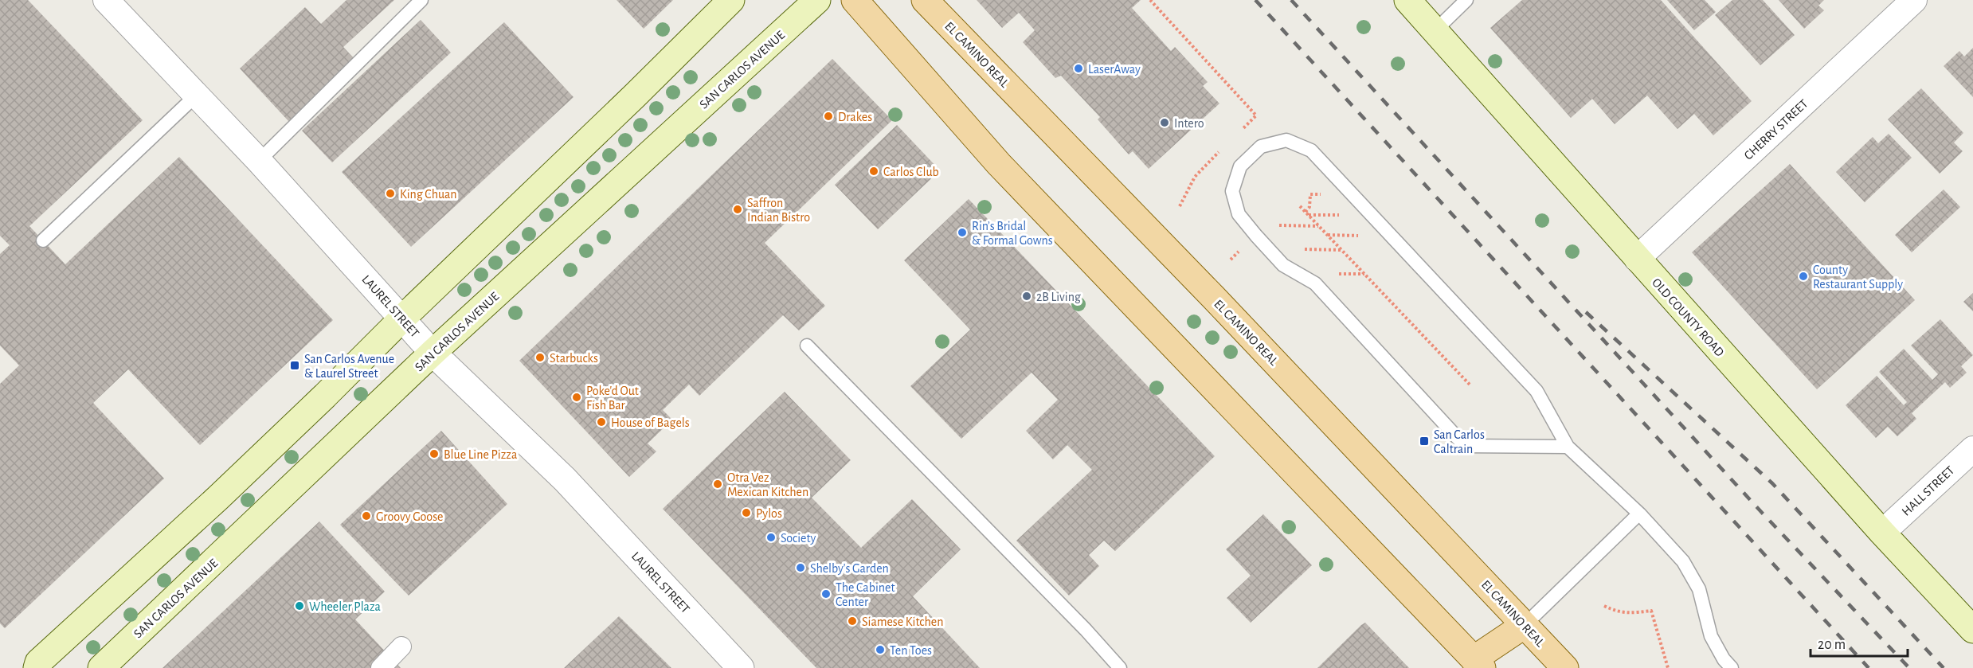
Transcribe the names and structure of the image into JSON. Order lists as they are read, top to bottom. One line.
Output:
{"streets":{"main road":["EL CAMINO REAL","SAN CARLOS AVENUE","OLD COUNTY ROAD"],"street":["CHERRY STREET","LAUREL STREET","HALL STREET"]},"crossings":[["SAN CARLOS AVENUE","LAUREL STREET"],["CHERRY STREET","OLD COUNTY ROAD"],["OLD COUNTY ROAD","HALL STREET"]],"places":{"other":["LaserAway","Drakes","Intero","Carlos Club","King Chuan","Saffron Indian Bistro","Rin’s Bridal & Formal Gowns","County Restaurant Supply","2B Living","Starbucks","Poke'd Out Fish Bar","House of Bagels","Blue Line Pizza","Otra Vez Mexican Kitchen","Pylos","Groovy Goose","Society","Shelby's Garden","The Cabinet Center","Wheeler Plaza","Siamese Kitchen","Ten Toes"],"transit":["San Carlos Avenue & Laurel Street","San Carlos Caltrain"]},"scale_bar":"20 m"}
